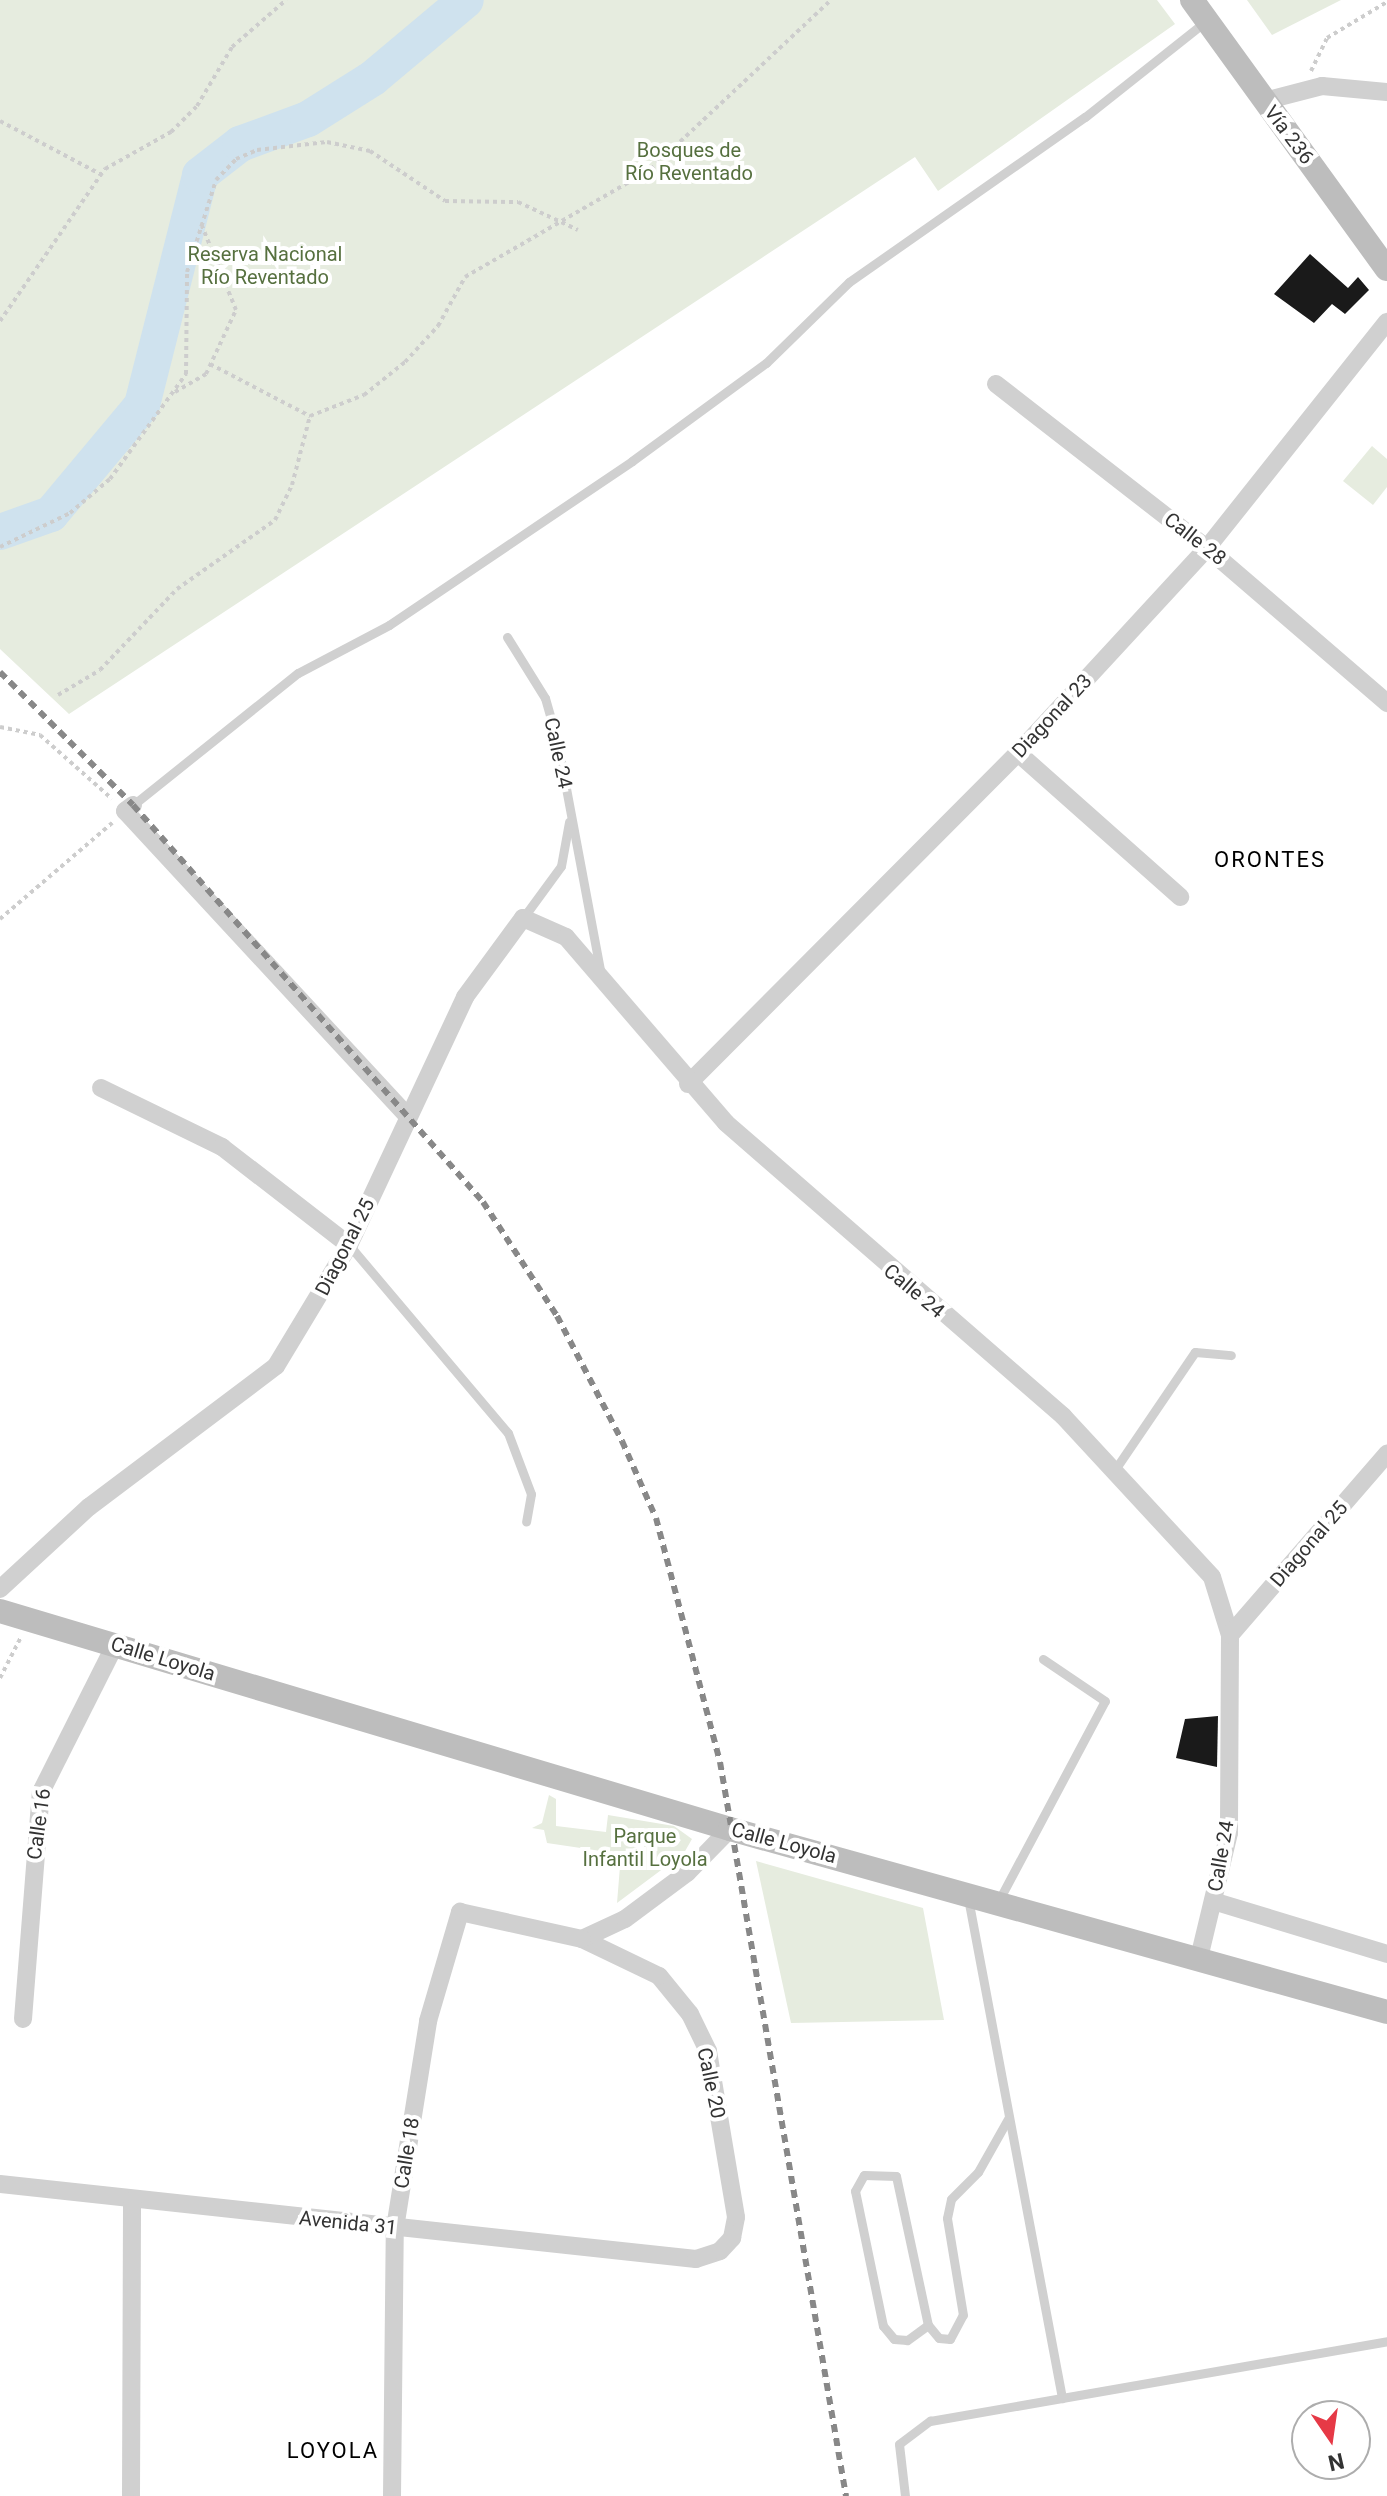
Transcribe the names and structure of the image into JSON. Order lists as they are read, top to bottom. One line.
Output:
{"streets":{"main road":["Vía 236","Calle Loyola"],"street":["Calle 28","Diagonal 23","Calle 24","Diagonal 25","Calle 16","Calle 20","Calle 18","Avenida 31"]},"crossings":[["Calle 28","Diagonal 23"],["Diagonal 23","Calle 24"],["Calle 24","Diagonal 25"],["Calle 24","Calle Loyola"],["Calle Loyola","Calle 16"],["Calle 20","Calle 18"],["Calle 20","Avenida 31"],["Calle 18","Avenida 31"]],"districts":["ORONTES","LOYOLA"],"parks":["Bosques de Río Reventado","Reserva Nacional Río Reventado","Parque Infantil Loyola"],"north":"bottom"}
